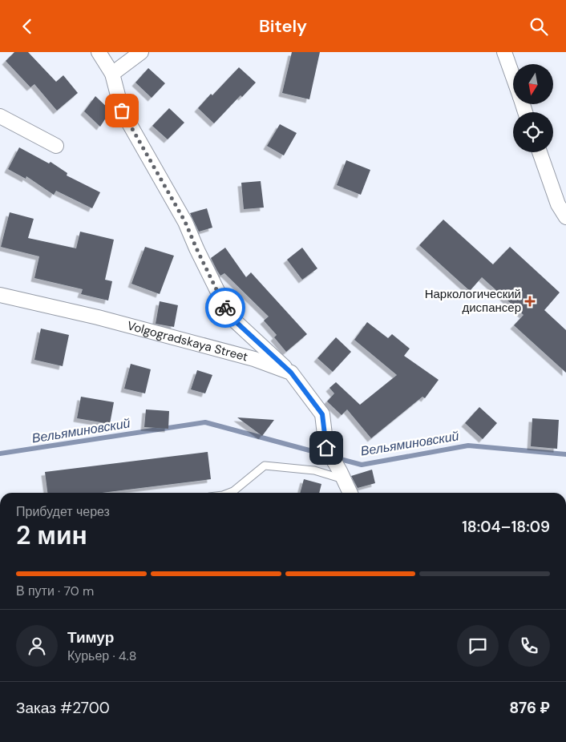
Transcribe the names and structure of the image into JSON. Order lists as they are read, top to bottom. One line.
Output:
{"streets":{"street":["Volgogradskaya Street"]},"water":["Вельяминовский"],"places":{"health":["Наркологический диспансер"]},"north":"bottom","page":{"header":"Bitely","heading":["2 мин","Прибудет через","18:04–18:09"],"panel":["Тимур","Курьер · 4.8","Заказ #2700","876 ₽"],"bar":"В пути · 70 m"}}
